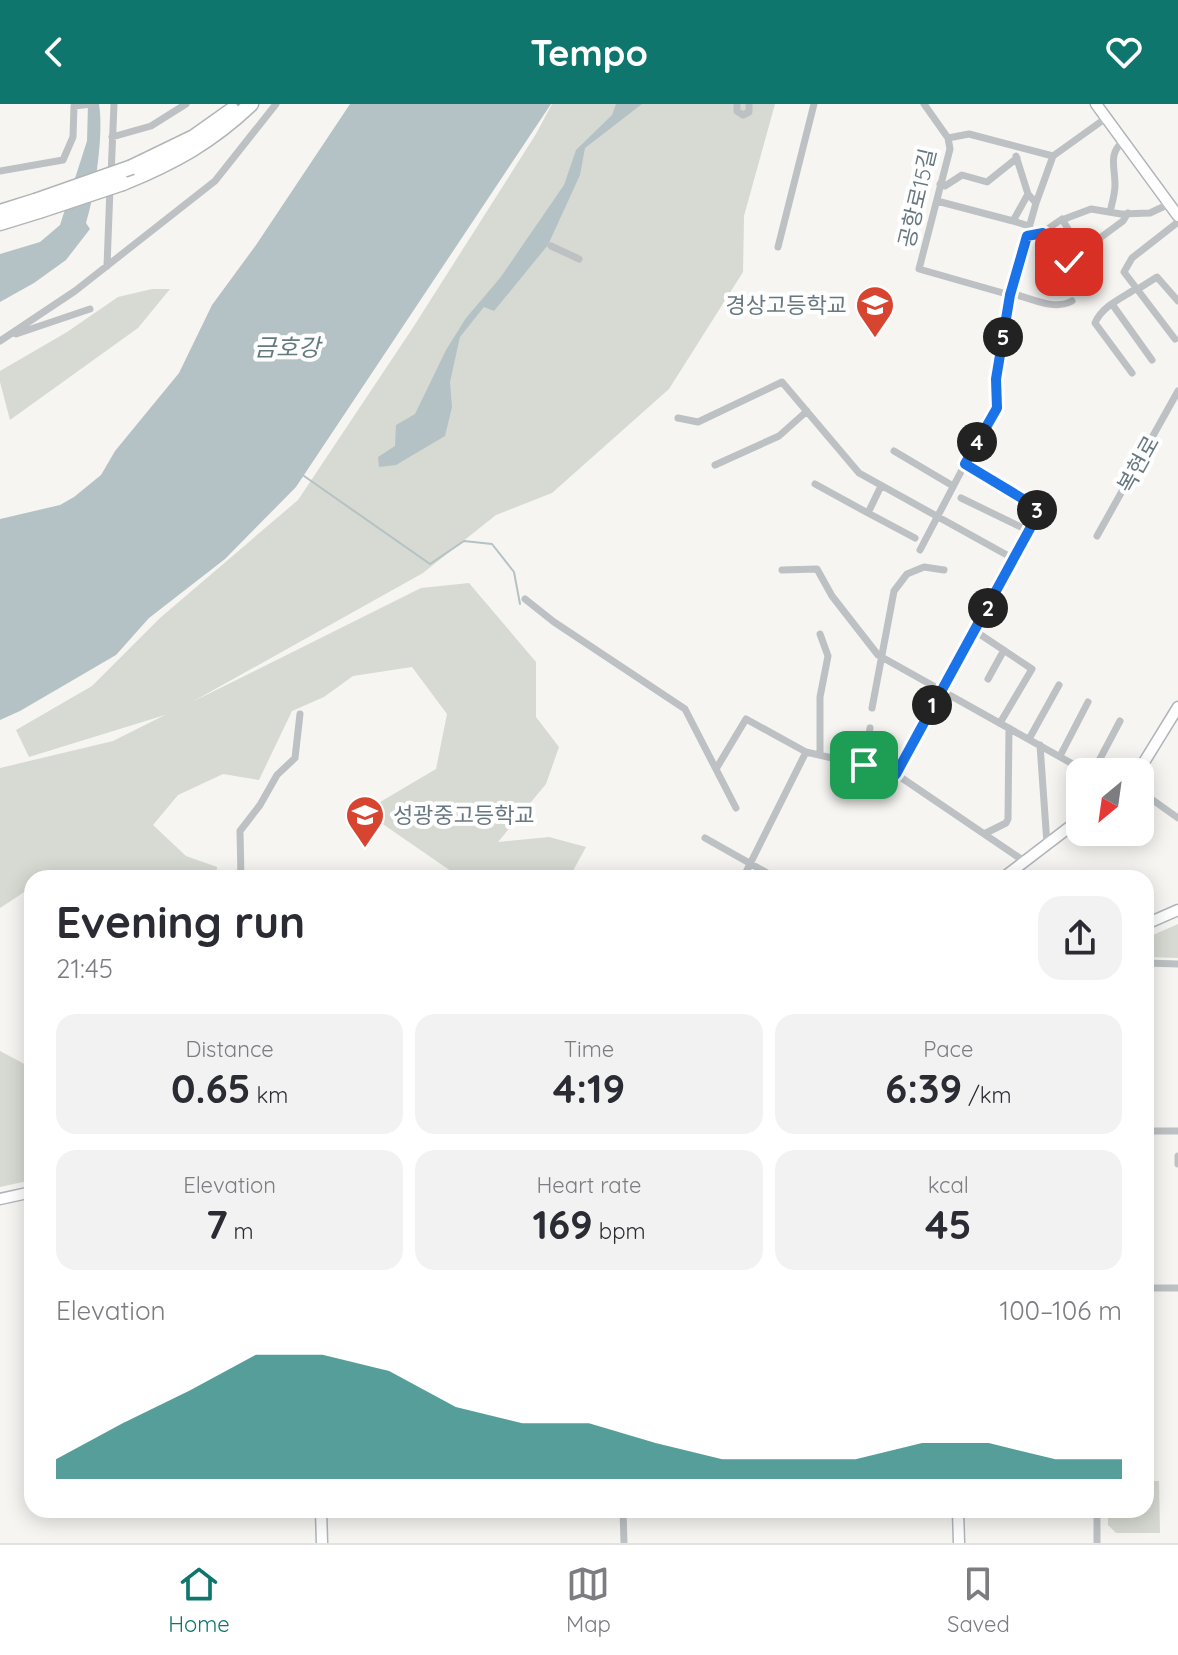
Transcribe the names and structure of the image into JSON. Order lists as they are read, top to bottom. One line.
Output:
{"streets":{"street":["공항로15길","복현로"]},"water":["금호강"],"places":{"school or university":["경상고등학교","성광중고등학교"]},"north":"bottom left","page":{"header":"Tempo","pins":["5","4","3","2","1"],"heading":["Evening run","21:45"],"stats":[["Distance","0.65 km"],["Time","4:19"],["Pace","6:39 /km"],["Elevation","7 m"],["Heart rate","169 bpm"],["kcal","45"]],"chart":["Elevation","100–106 m"],"tabs":["Home","Map","Saved"]}}
